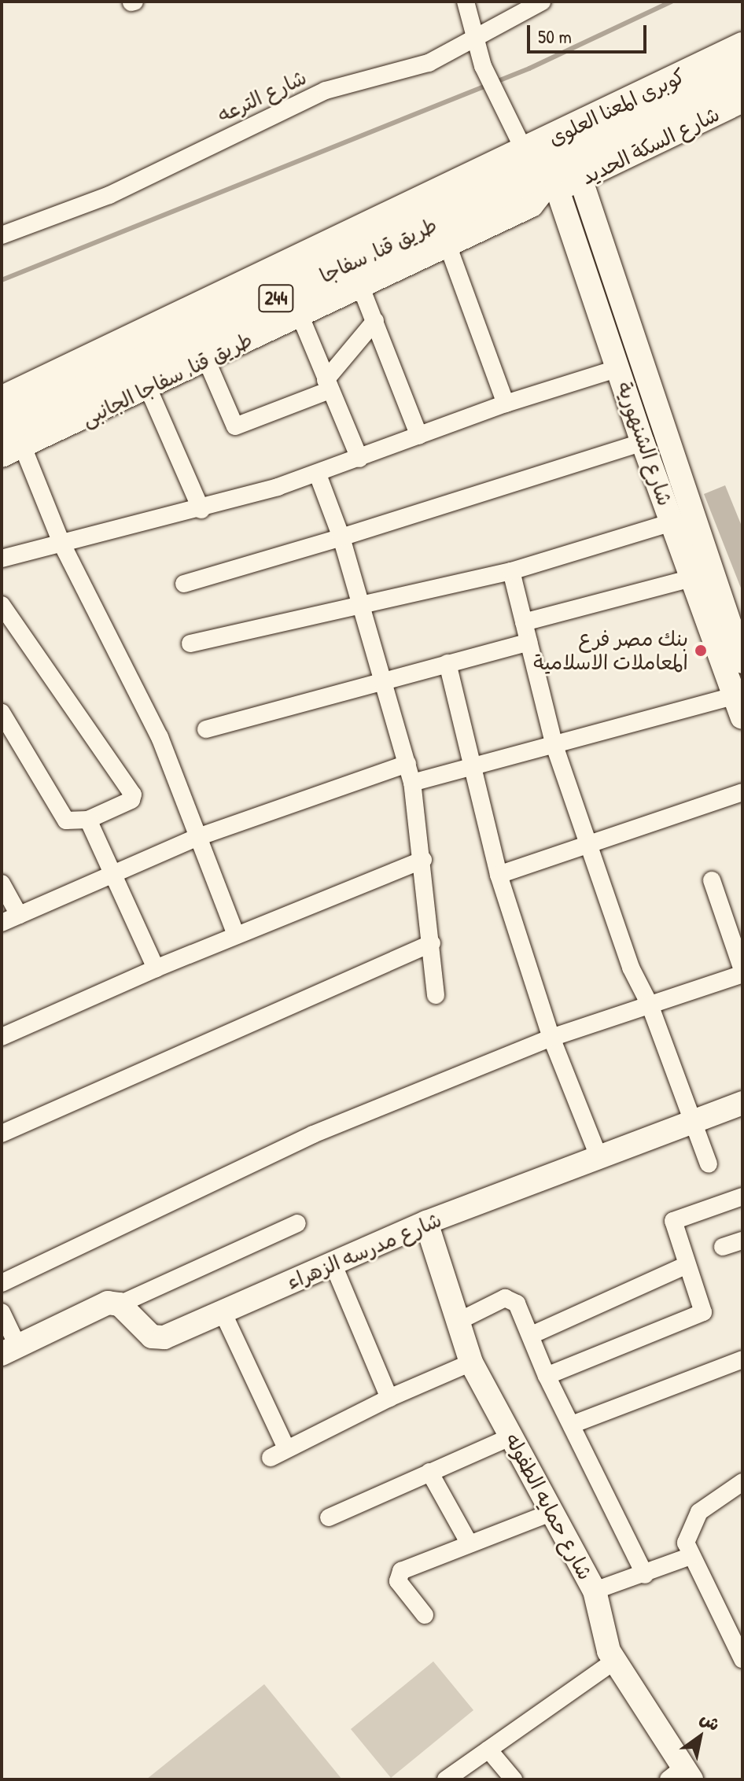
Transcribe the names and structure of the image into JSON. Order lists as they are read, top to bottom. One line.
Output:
{"streets":{"highway":["كوبرى المعنا العلوى","طريق قنا, سفاجا","244"],"street":["شارع الترعه","شارع السكة الحديد","طريق قنا, سفاجا الجانبى","شارع الشنهورية","شارع مدرسه الزهراء","شارع حمايه الطفوله"]},"crossings":[["كوبرى المعنا العلوى","شارع السكة الحديد"],["كوبرى المعنا العلوى","طريق قنا, سفاجا"],["كوبرى المعنا العلوى","طريق قنا, سفاجا الجانبى"],["كوبرى المعنا العلوى","شارع الشنهورية"],["شارع السكة الحديد","طريق قنا, سفاجا"],["شارع السكة الحديد","طريق قنا, سفاجا الجانبى"],["شارع السكة الحديد","شارع الشنهورية"],["طريق قنا, سفاجا","طريق قنا, سفاجا الجانبى"],["طريق قنا, سفاجا","شارع الشنهورية"],["طريق قنا, سفاجا الجانبى","شارع الشنهورية"],["شارع مدرسه الزهراء","شارع حمايه الطفوله"]],"places":["بنك مصر فرع المعاملات الاسلامية"],"scale_bar":"50 m","north":"top right"}
